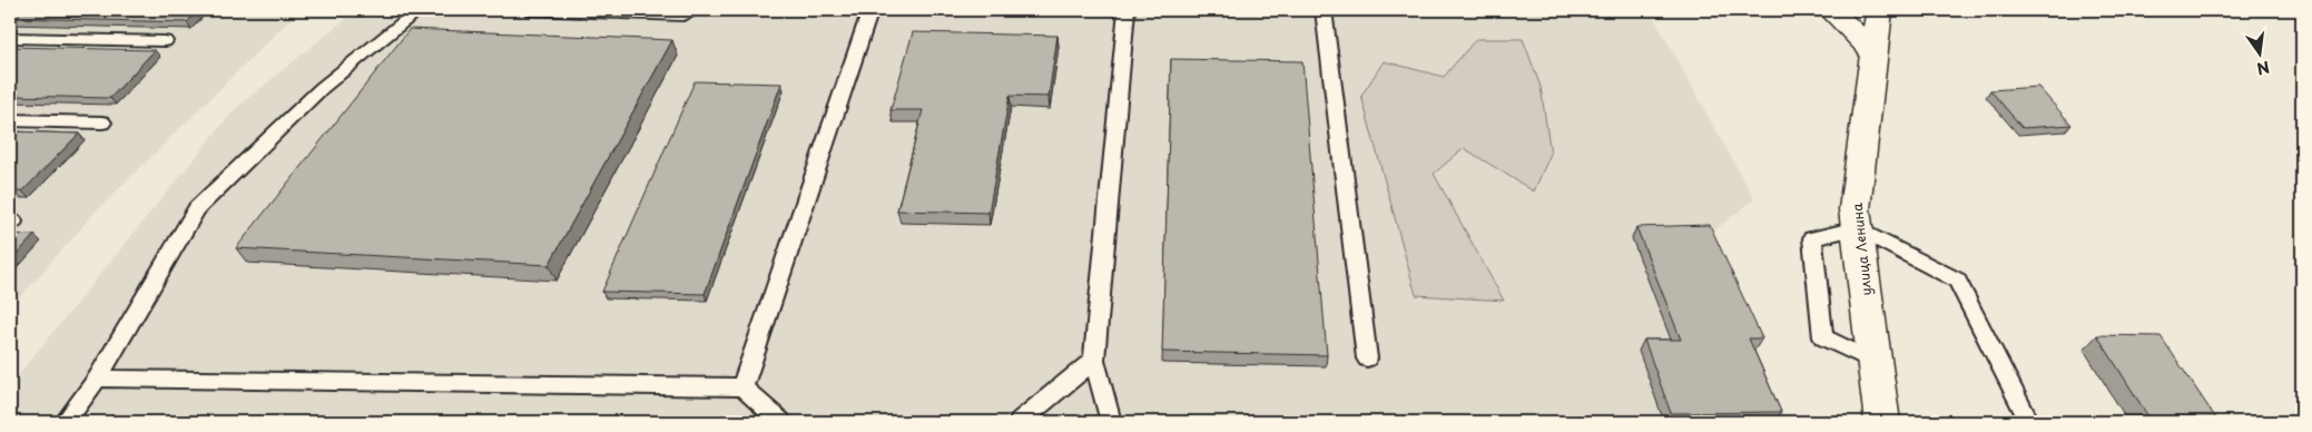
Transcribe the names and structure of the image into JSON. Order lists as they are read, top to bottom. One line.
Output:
{"streets":{"street":["улица Ленина"]},"north":"bottom"}
